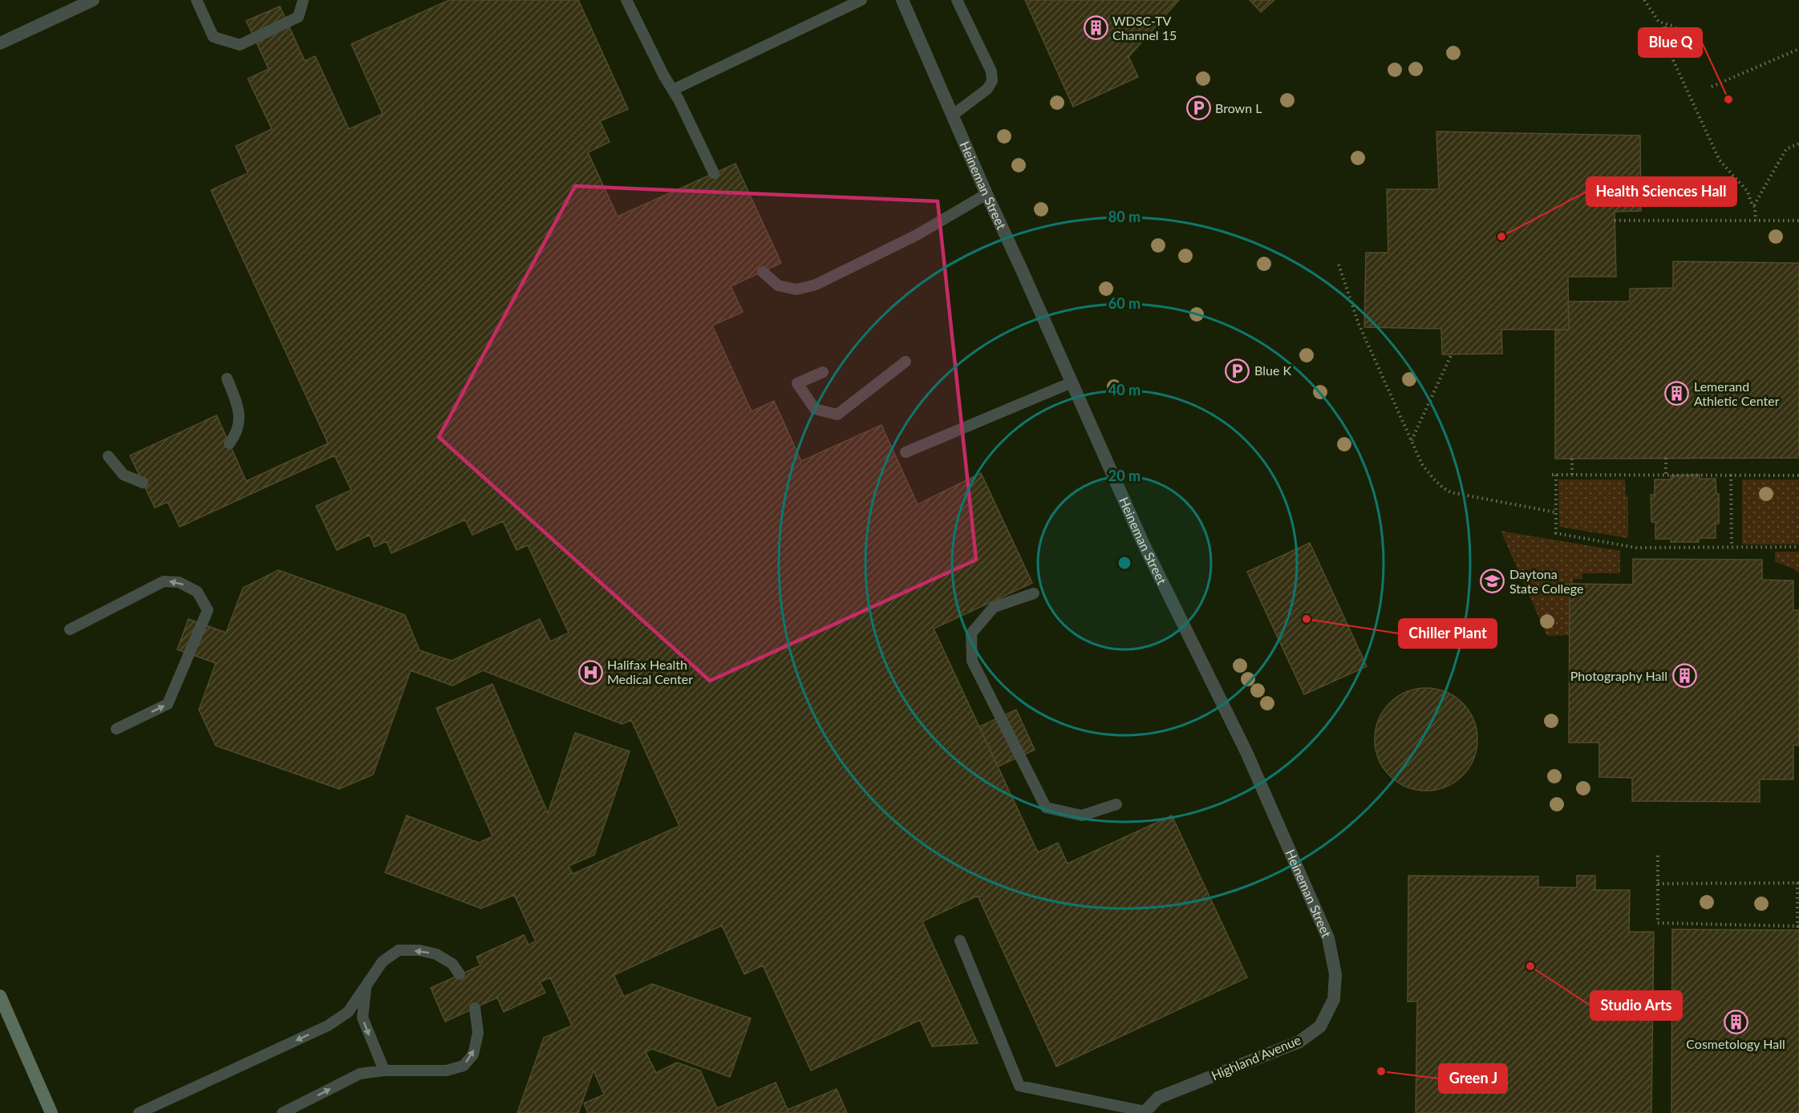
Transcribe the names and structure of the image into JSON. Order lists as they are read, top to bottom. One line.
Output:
{"streets":{"street":["Heineman Street","Highland Avenue"]},"crossings":[["Heineman Street","Highland Avenue"]],"places":{"building":["WDSC-TV Channel 15","Lemerand Athletic Center","Photography Hall","Cosmetology Hall"],"other":["Blue Q","Health Sciences Hall","Chiller Plant","Studio Arts","Green J"],"parking":["Brown L","Blue K"],"school or university":["Daytona State College"],"hospital":["Halifax Health Medical Center"]},"rings":["80 m","60 m","40 m","20 m"]}
